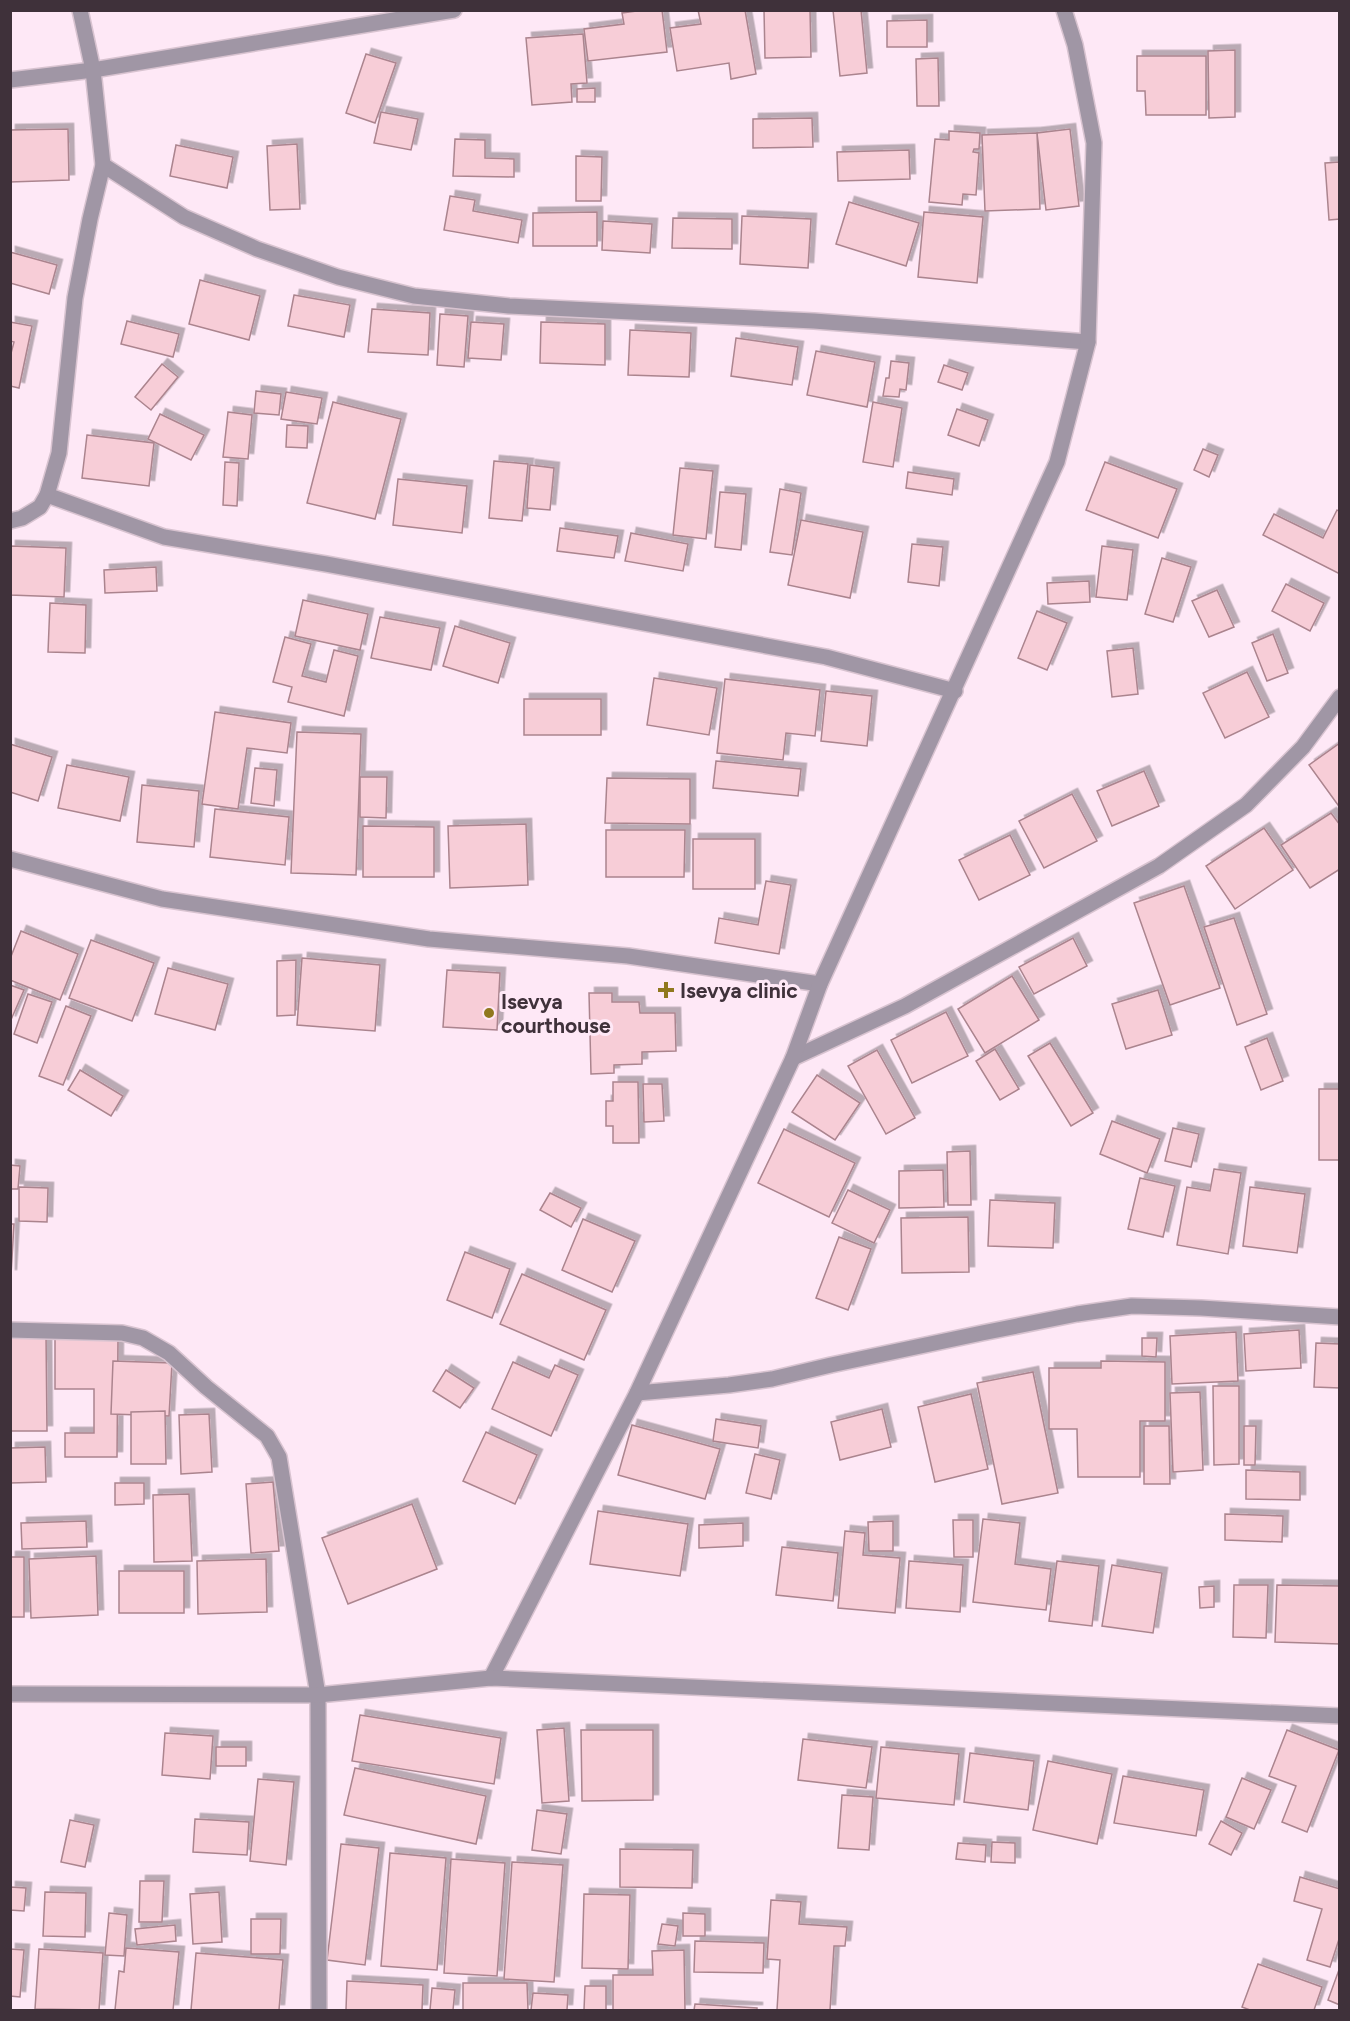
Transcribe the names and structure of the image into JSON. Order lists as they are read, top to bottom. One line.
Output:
{"places":{"health":["Isevya clinic"],"other":["Isevya courthouse"]}}
